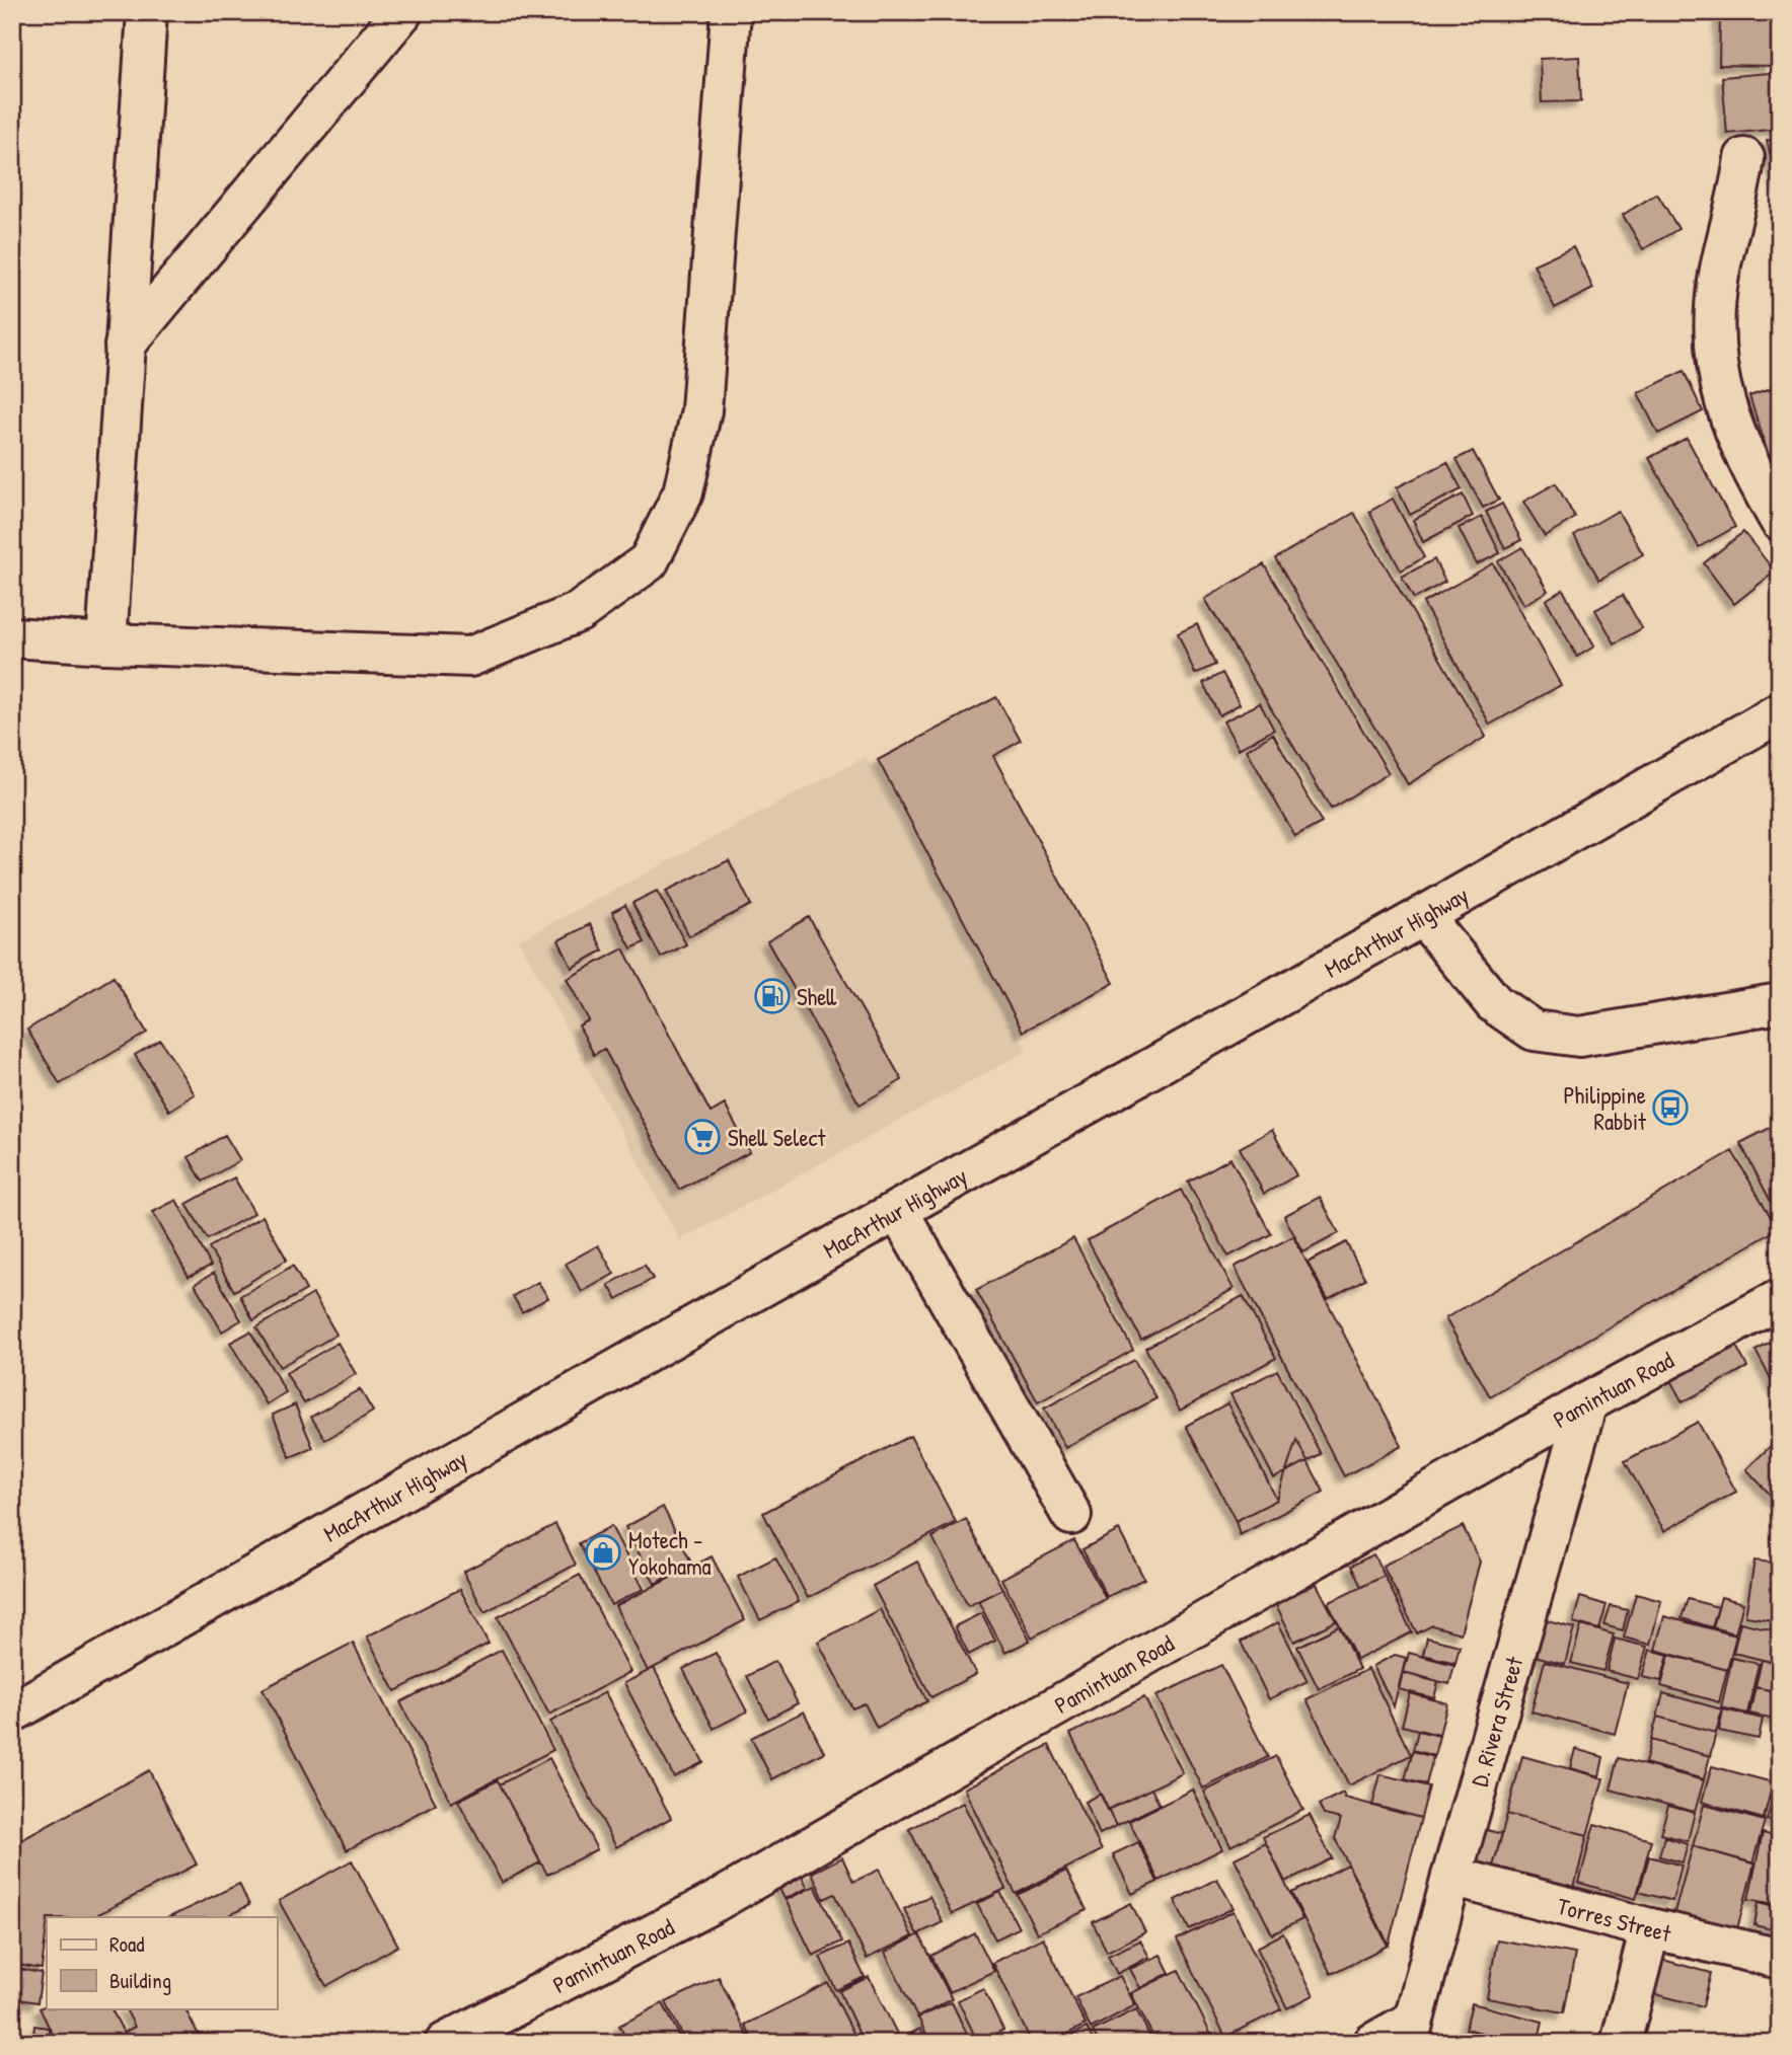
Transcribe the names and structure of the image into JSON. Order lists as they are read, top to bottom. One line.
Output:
{"streets":{"main road":["MacArthur Highway","Pamintuan Road","D. Rivera Street","Torres Street"]},"crossings":[["Pamintuan Road","D. Rivera Street"],["D. Rivera Street","Torres Street"]],"places":{"fuel station":["Shell"],"bus stop":["Philippine Rabbit"],"supermarket":["Shell Select"],"shop":["Motech - Yokohama"]},"legend":["Road","Building"]}
